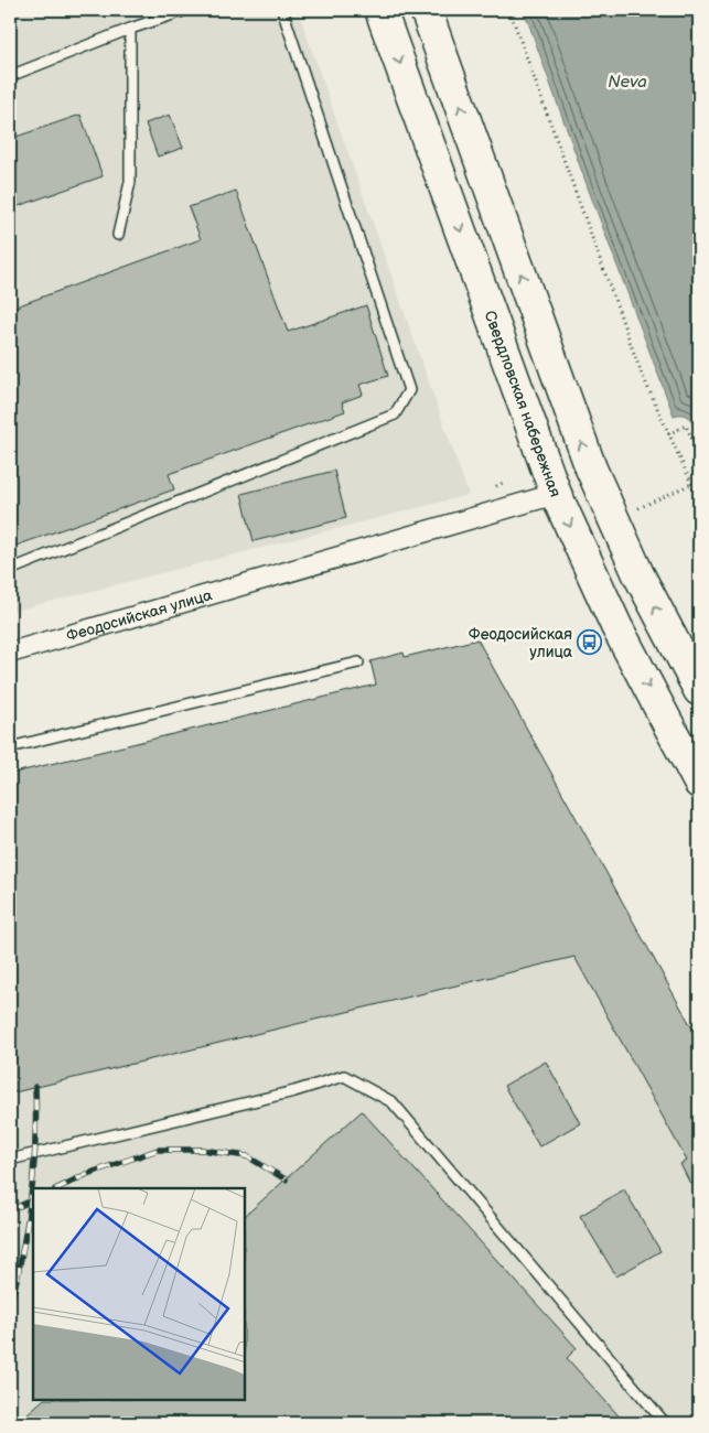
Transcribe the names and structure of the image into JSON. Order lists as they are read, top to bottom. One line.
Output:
{"streets":{"main road":["Свердловская набережная"],"street":["Феодосийская улица"]},"crossings":[["Свердловская набережная","Феодосийская улица"]],"water":["Neva"],"places":{"bus stop":["Феодосийская улица"]}}
